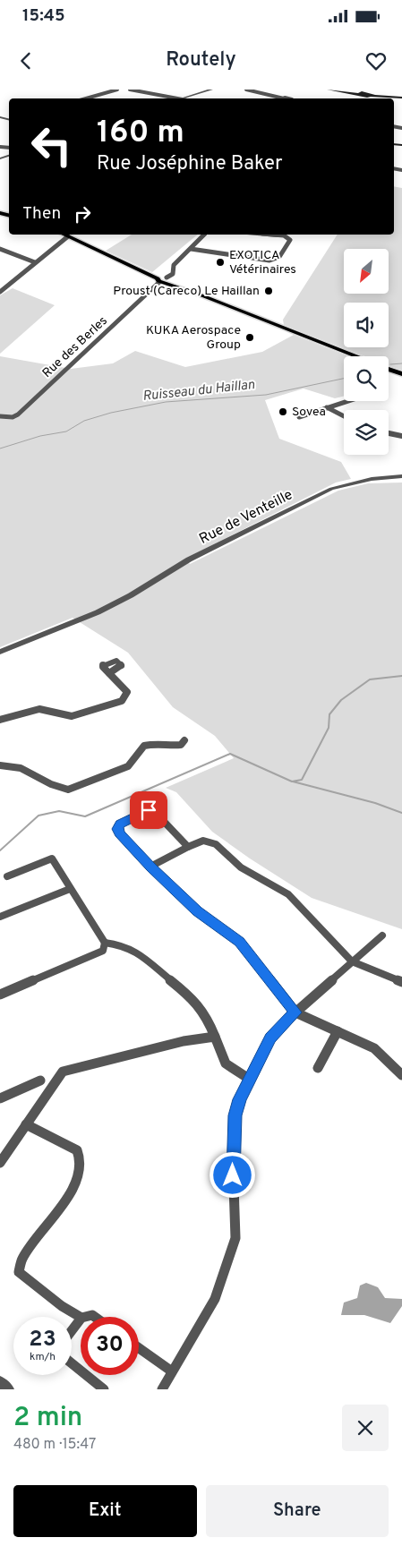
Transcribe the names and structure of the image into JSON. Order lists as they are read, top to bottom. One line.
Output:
{"streets":{"street":["Rue des Berles","Rue de Venteille"]},"water":["Ruisseau du Haillan"],"places":["EXOTICA Vétérinaires","Proust (Careco) Le Haillan","KUKA Aerospace Group","Sovea"],"north":"bottom left","page":{"status":"15:45","header":"Routely","turn":["160 m","Rue Joséphine Baker"],"then":"Then","speed":"23 km/h","limit":"30","heading":["2 min","480 m · 15:47"],"buttons":["Exit","Share"]}}
